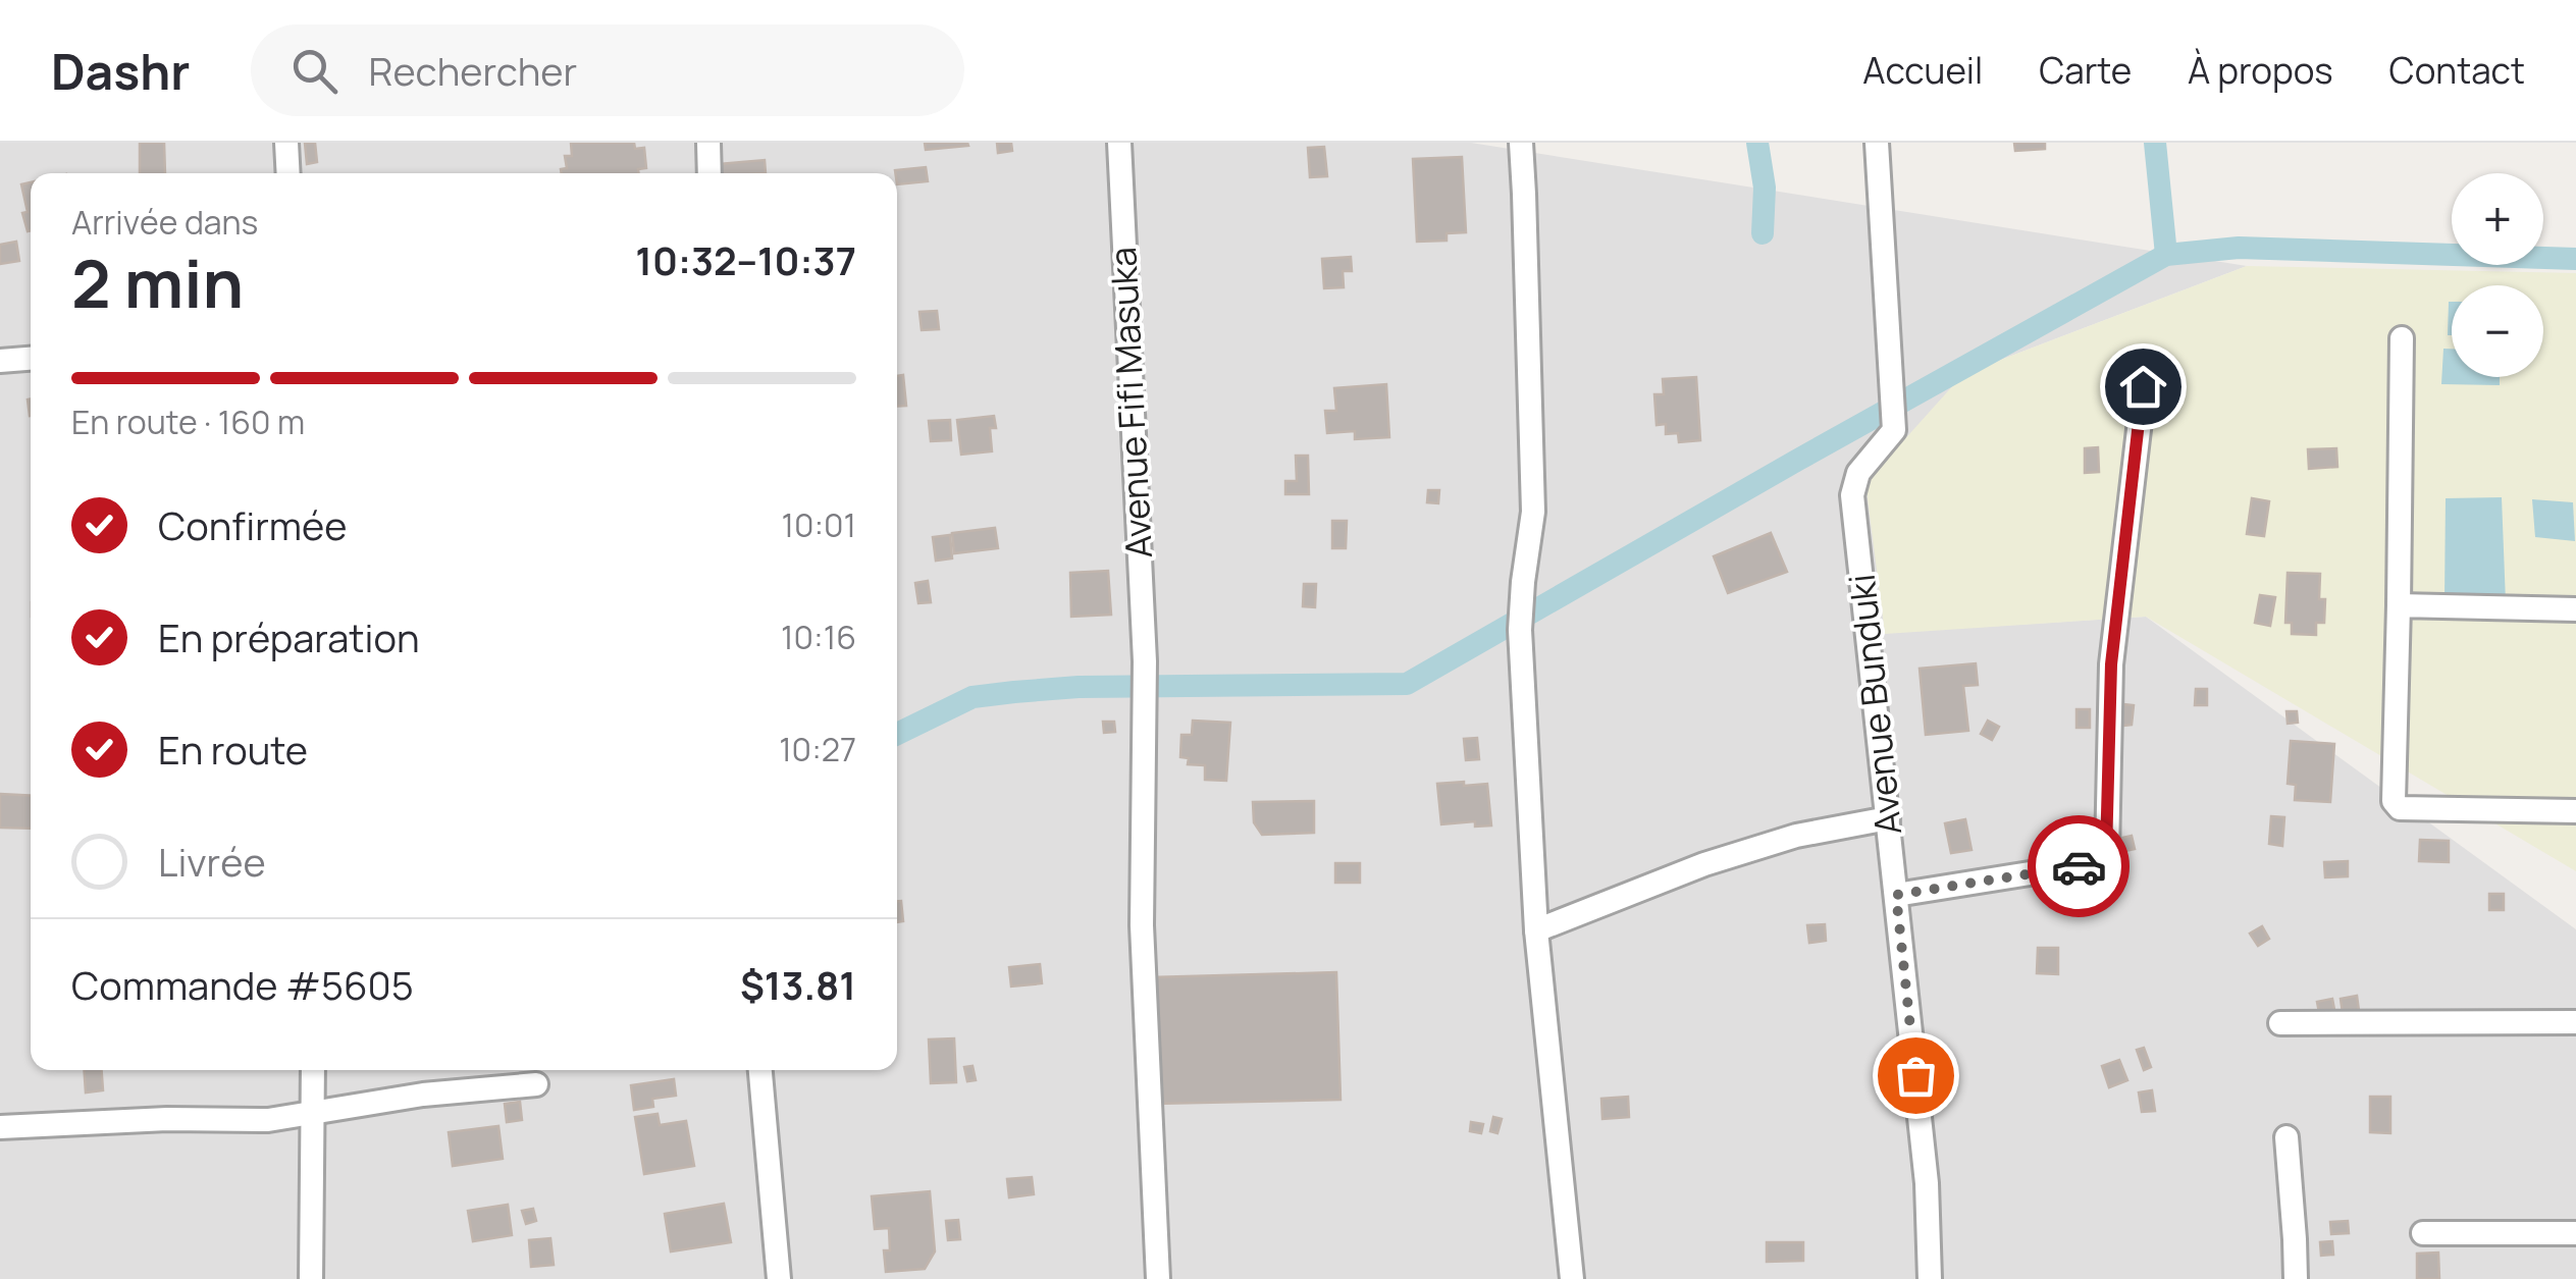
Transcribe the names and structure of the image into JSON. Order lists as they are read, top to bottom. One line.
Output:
{"streets":{"street":["Avenue Fifi Masuka","Avenue Bunduki"]},"page":{"header":"Dashr","search":"Rechercher","nav":["Accueil","Carte","À propos","Contact"],"map_buttons":["+","−"],"heading":["2 min","Arrivée dans","10:32–10:37"],"panel":["Commande #5605","$13.81"],"bar":"En route · 160 m","list":[["Confirmée","10:01"],["En préparation","10:16"],["En route","10:27"],"Livrée"]}}
